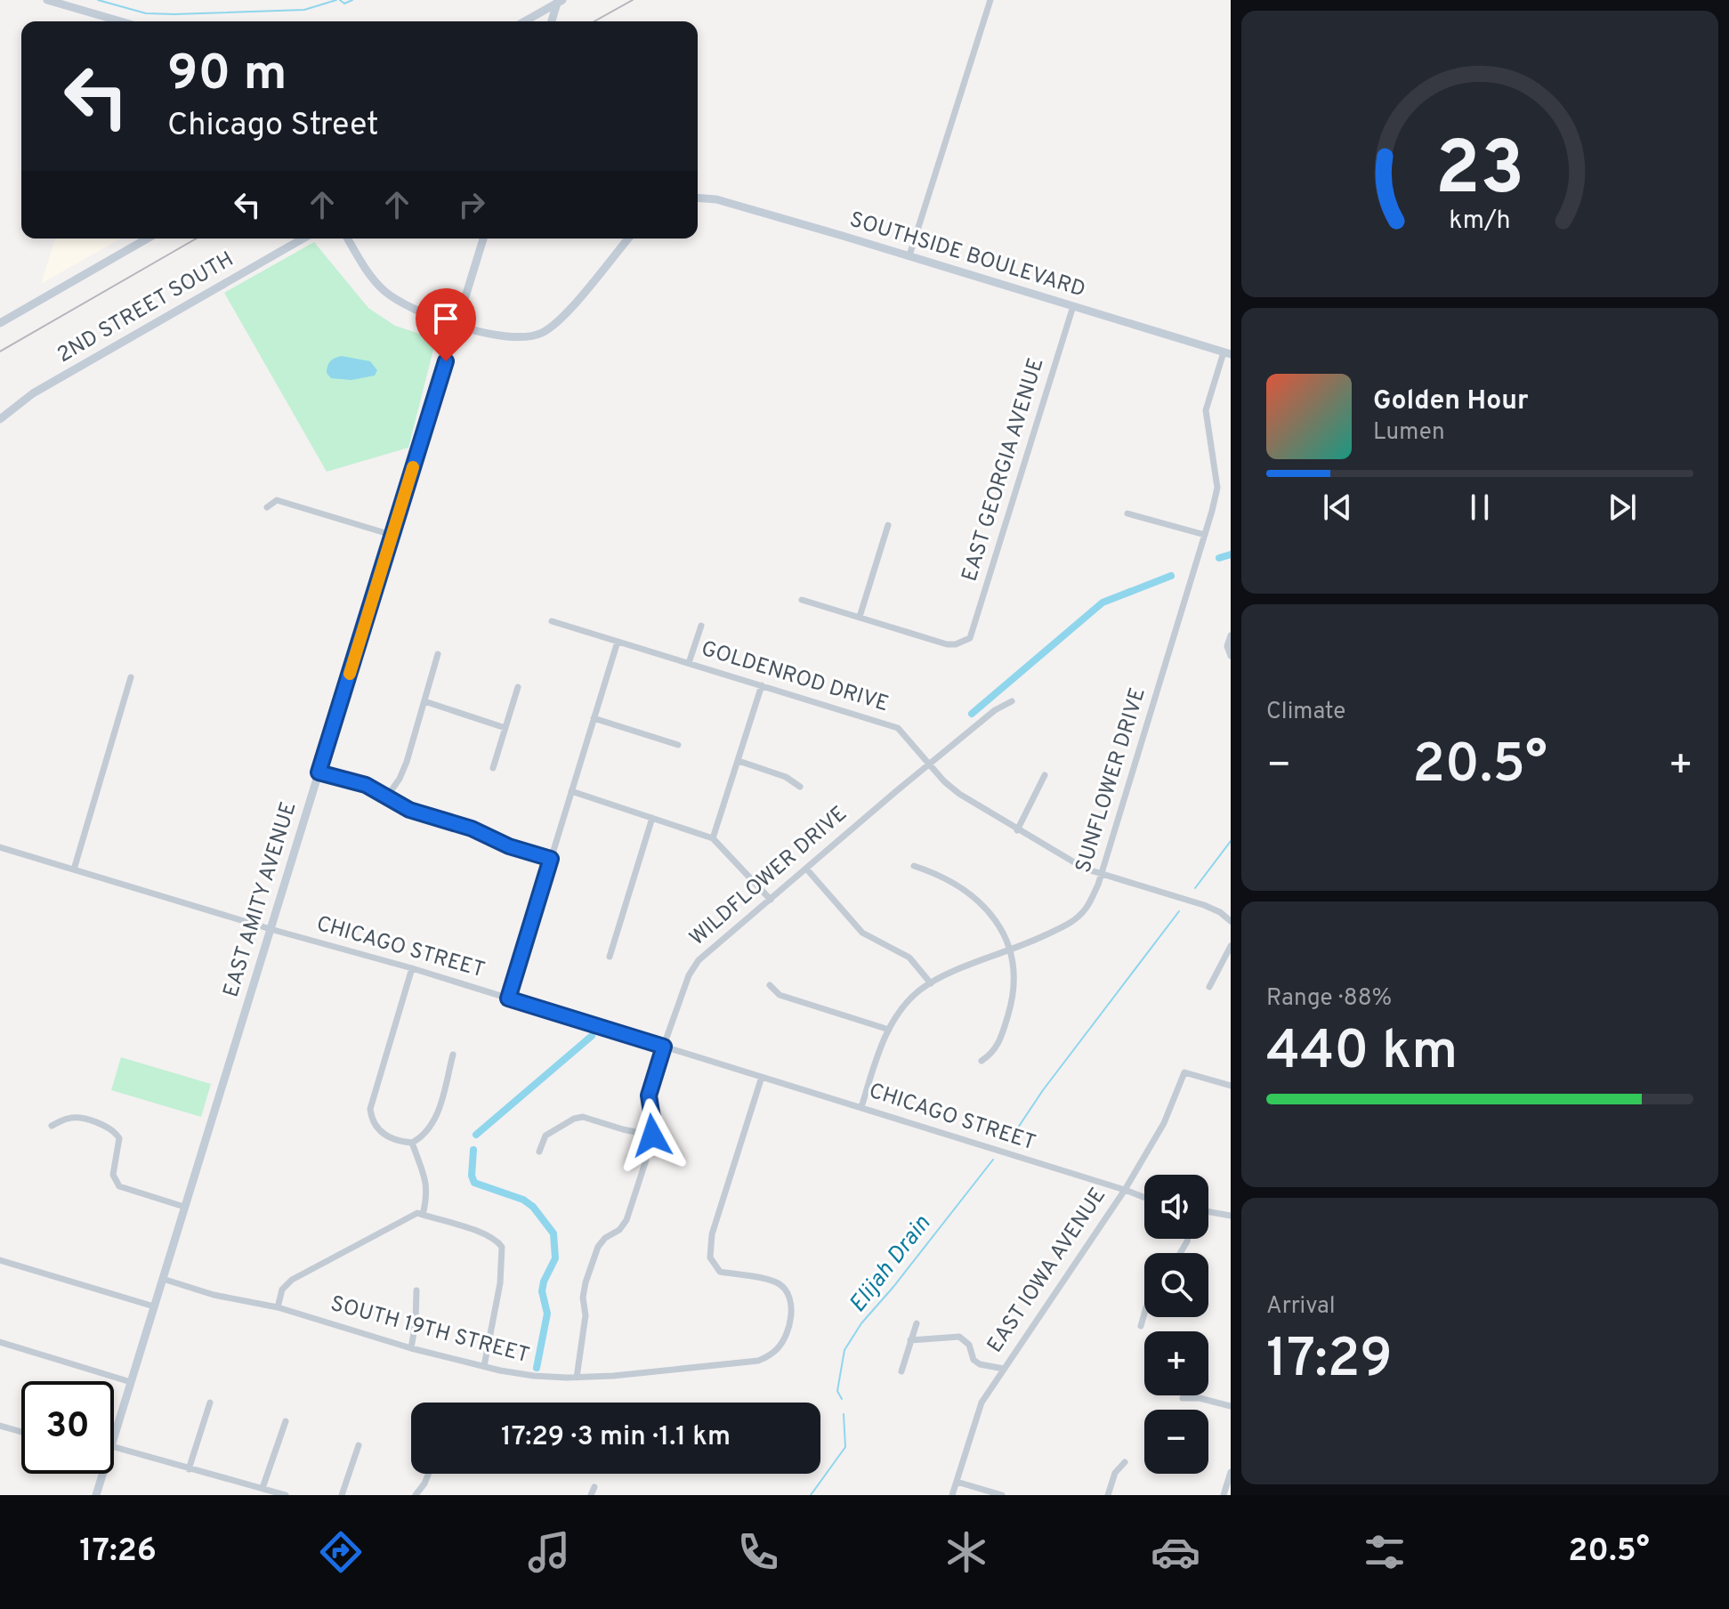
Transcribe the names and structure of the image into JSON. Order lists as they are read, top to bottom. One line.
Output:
{"streets":{"main road":["SOUTHSIDE BOULEVARD","2ND STREET SOUTH","EAST AMITY AVENUE"],"street":["EAST GEORGIA AVENUE","GOLDENROD DRIVE","SUNFLOWER DRIVE","WILDFLOWER DRIVE","CHICAGO STREET","EAST IOWA AVENUE","SOUTH 19TH STREET"]},"crossings":[["SOUTHSIDE BOULEVARD","EAST GEORGIA AVENUE"],["SOUTHSIDE BOULEVARD","SUNFLOWER DRIVE"],["GOLDENROD DRIVE","SUNFLOWER DRIVE"],["GOLDENROD DRIVE","WILDFLOWER DRIVE"],["SUNFLOWER DRIVE","CHICAGO STREET"],["WILDFLOWER DRIVE","CHICAGO STREET"],["WILDFLOWER DRIVE","SOUTH 19TH STREET"],["EAST AMITY AVENUE","CHICAGO STREET"],["EAST AMITY AVENUE","SOUTH 19TH STREET"],["CHICAGO STREET","EAST IOWA AVENUE"],["CHICAGO STREET","SOUTH 19TH STREET"]],"water":["Elijah Drain"],"page":{"turn":["90 m","Chicago Street"],"song":["Golden Hour","Lumen"],"tile":["Climate",["Range · 88%","440 km"],["Arrival","17:29"]],"heat":["−","20.5°","+"],"map_buttons":["+","−"],"limit":"30","trip":"17:29 · 3 min · 1.1 km","tabs":["17:26","20.5°"],"gauge":["23","km/h"]}}
